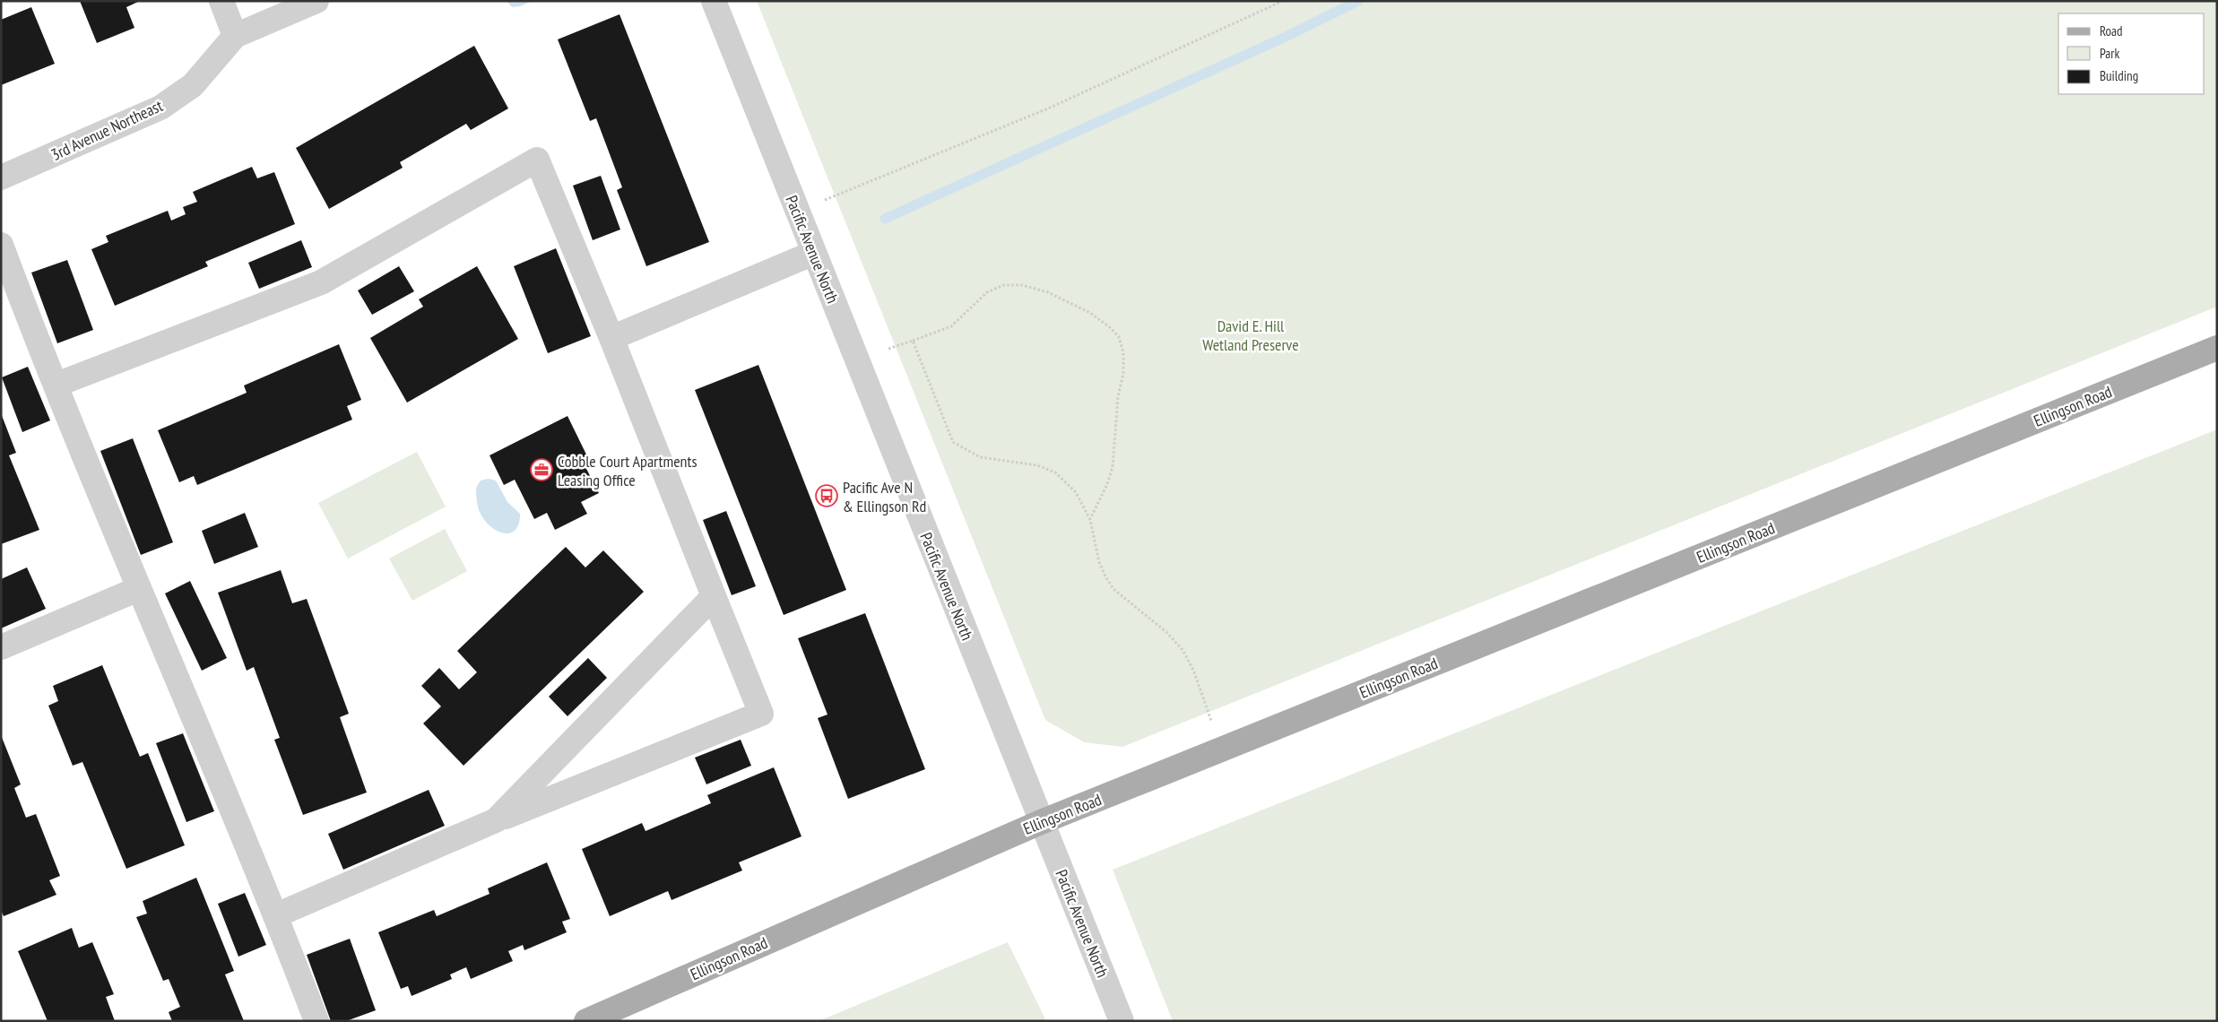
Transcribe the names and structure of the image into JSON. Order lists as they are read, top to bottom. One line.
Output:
{"streets":{"main road":["Ellingson Road"],"street":["3rd Avenue Northeast","Pacific Avenue North"]},"crossings":[["Pacific Avenue North","Ellingson Road"]],"parks":["David E. Hill Wetland Preserve"],"places":{"office":["Cobble Court Apartments Leasing Office"],"bus stop":["Pacific Ave N & Ellingson Rd"]},"legend":["Road","Park","Building"]}
